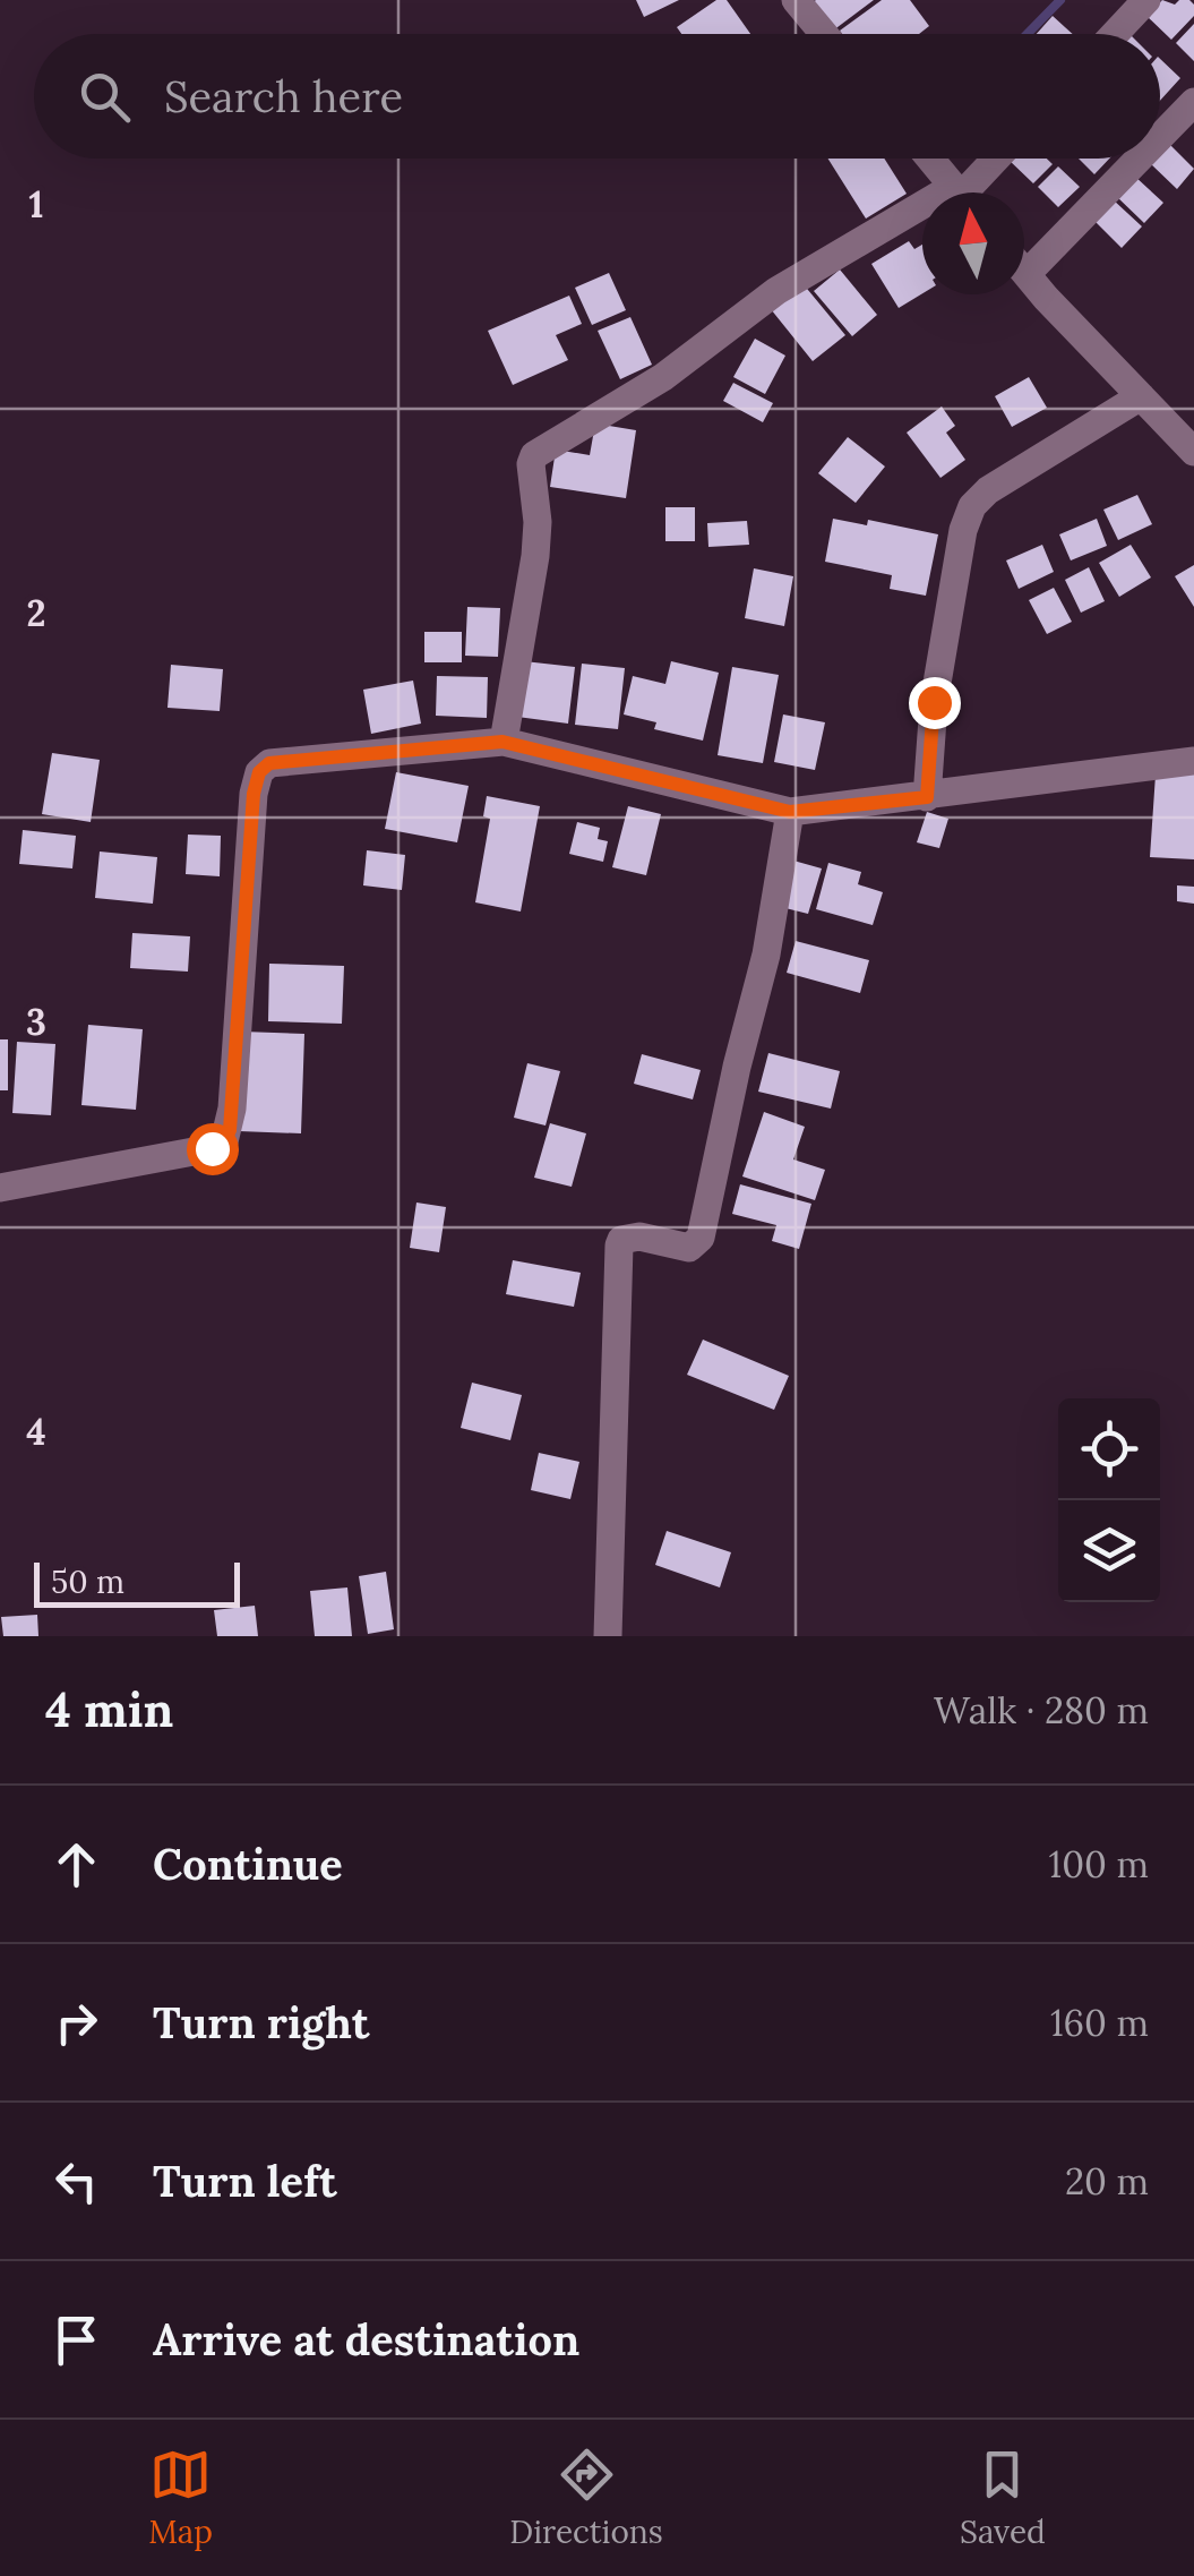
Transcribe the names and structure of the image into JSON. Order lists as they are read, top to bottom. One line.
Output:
{"scale_bar":"50 m","north":"top","page":{"search":"Search here","scale":"50 m","heading":["4 min","Walk · 280 m"],"list":[["Continue","100 m"],["Turn right","160 m"],["Turn left","20 m"],"Arrive at destination"],"nav":["Map","Directions","Saved"]},"grid":{"rows":["1","2","3","4"]}}
